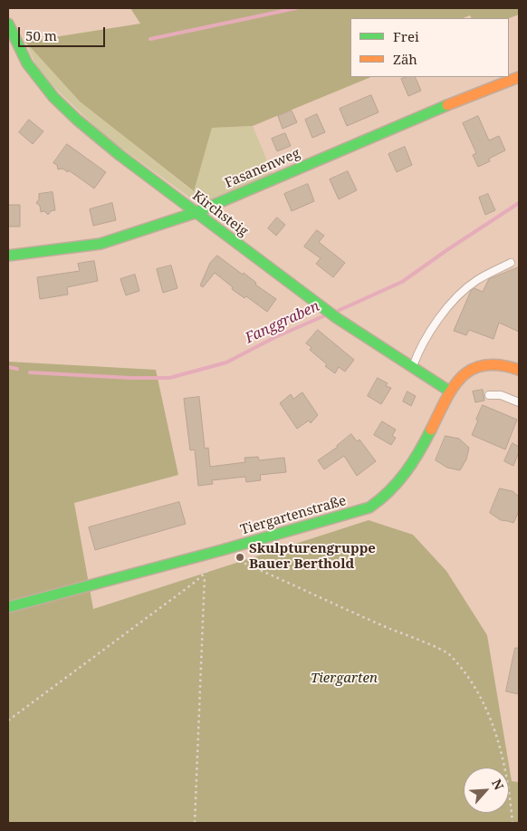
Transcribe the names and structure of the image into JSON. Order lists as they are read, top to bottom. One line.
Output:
{"streets":{"street":["Fasanenweg","Kirchsteig","Tiergartenstraße"]},"crossings":[["Fasanenweg","Kirchsteig"],["Kirchsteig","Tiergartenstraße"]],"water":["Fanggraben"],"parks":["Tiergarten"],"places":["Skulpturengruppe Bauer Berthold"],"legend":["Frei","Zäh"],"scale_bar":"50 m","north":"top right"}
